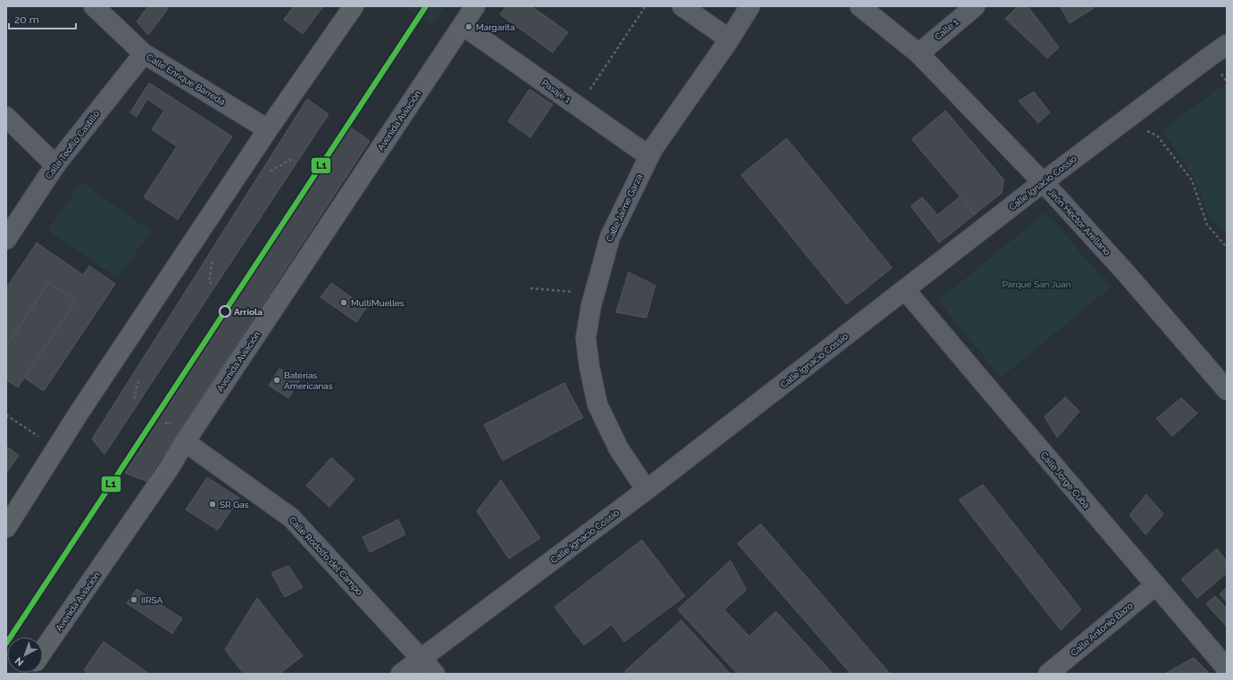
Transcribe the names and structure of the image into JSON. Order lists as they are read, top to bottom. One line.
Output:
{"streets":{"main road":["Avenida Aviación"],"street":["Calle 1","Calle Enrique Barreda","Pasaje 1","Calle Teofilo Castillo","Calle Ignacio Cossío","Calle Jaime Garza","Jirón Héctor Arellano","Calle Jorge Cuba","Calle Rodolfo del Campo","Calle Antonio Bazo"]},"crossings":[["Calle 1","Jirón Héctor Arellano"],["Calle Enrique Barreda","Calle Teofilo Castillo"],["Pasaje 1","Avenida Aviación"],["Pasaje 1","Calle Jaime Garza"],["Avenida Aviación","Calle Rodolfo del Campo"],["Calle Ignacio Cossío","Calle Jaime Garza"],["Calle Ignacio Cossío","Jirón Héctor Arellano"],["Calle Ignacio Cossío","Calle Jorge Cuba"],["Calle Ignacio Cossío","Calle Rodolfo del Campo"],["Calle Jorge Cuba","Calle Antonio Bazo"]],"parks":["Parque San Juan"],"places":["Margarita","MultiMuelles","Arriola","Baterias Americanas","SR Gas","IIRSA"],"lines":["transit line L1"],"scale_bar":"20 m","north":"bottom left"}
